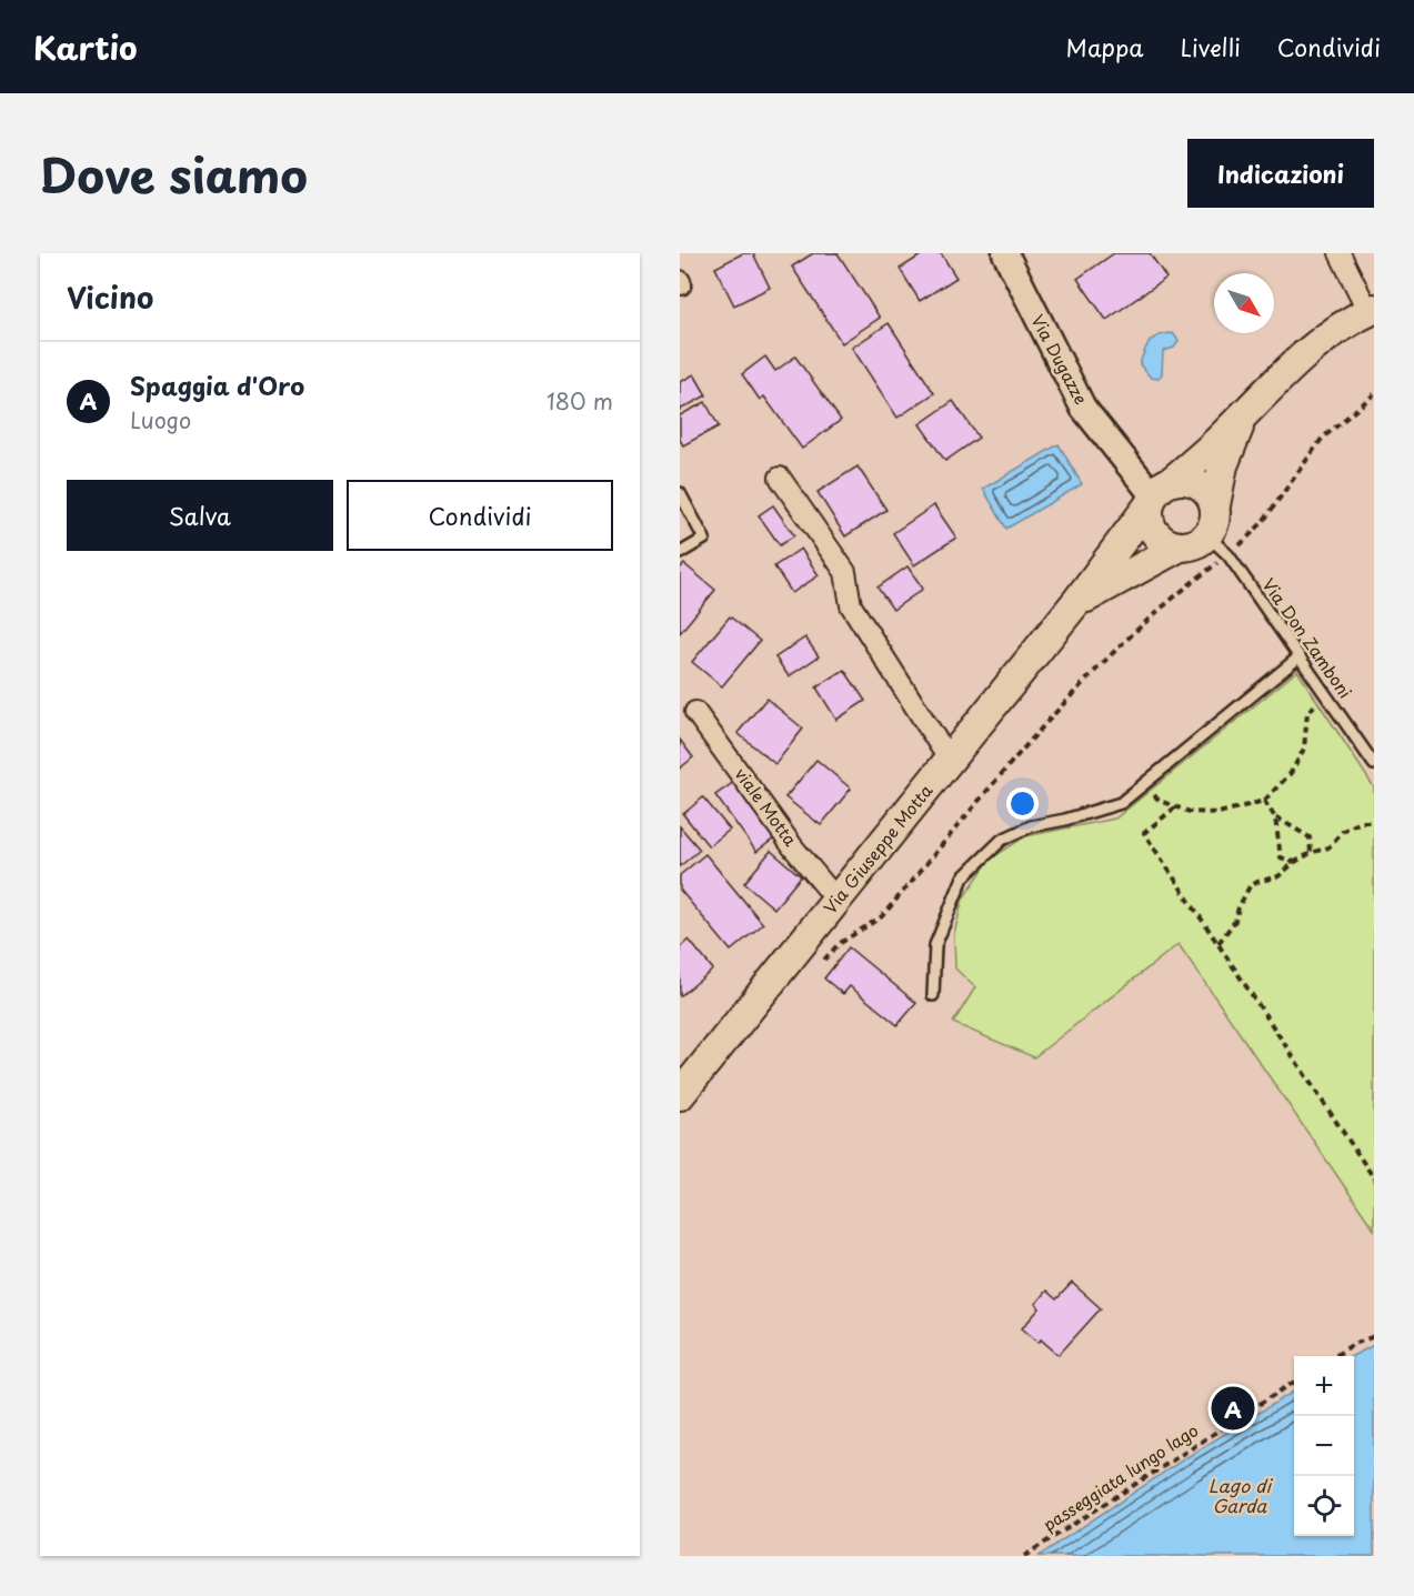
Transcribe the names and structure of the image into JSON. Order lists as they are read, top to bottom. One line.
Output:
{"streets":{"main road":["Via Giuseppe Motta"],"street":["Via Dugazze","viale Motta"],"lane":["Via Don Zamboni"],"path":["passeggiata lungo lago"]},"crossings":[["Via Dugazze","Via Don Zamboni"],["Via Dugazze","Via Giuseppe Motta"],["Via Don Zamboni","Via Giuseppe Motta"],["viale Motta","Via Giuseppe Motta"]],"water":["Lago di Garda"],"north":"bottom right","page":{"header":"Kartio","nav":["Mappa","Livelli","Condividi"],"title":"Dove siamo","buttons":["Indicazioni",["Salva","Condividi"]],"heading":"Vicino","list":[{"mark":"A","name":"Spaggia d'Oro","note":"Luogo","value":"180 m"}],"map_buttons":["+","−"],"pins":"A"}}
